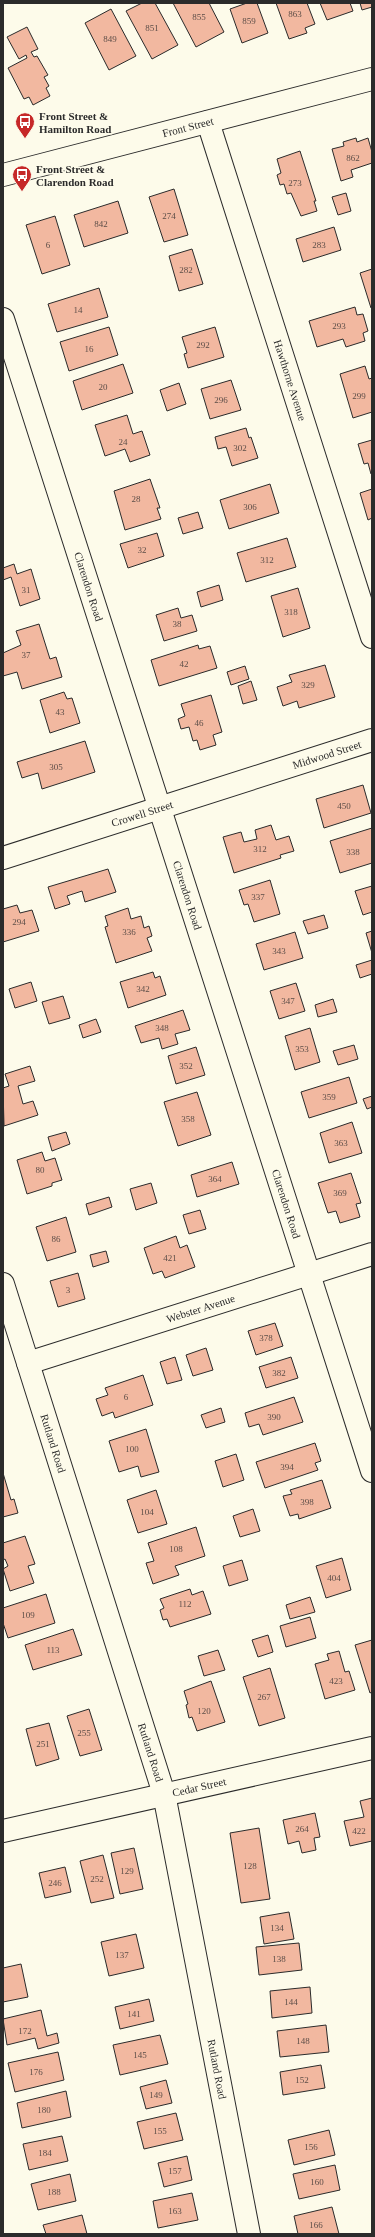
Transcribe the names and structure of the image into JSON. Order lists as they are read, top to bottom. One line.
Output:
{"streets":{"street":["Front Street","Hawthorne Avenue","Clarendon Road","Midwood Street","Crowell Street","Webster Avenue","Rutland Road","Cedar Street"]},"crossings":[["Front Street","Hawthorne Avenue"],["Clarendon Road","Crowell Street"],["Clarendon Road","Webster Avenue"],["Midwood Street","Crowell Street"],["Webster Avenue","Rutland Road"],["Rutland Road","Cedar Street"]],"places":{"bus stop":["Front Street & Hamilton Road","Front Street & Clarendon Road"]},"house_numbers":["863","855","859","851","849","862","273","274","842","6","283","282","14","293","292","16","20","299","296","24","302","28","306","32","312","31","318","38","37","42","329","43","46","305","450","312","338","337","294","336","343","342","347","348","353","352","359","358","363","80","364","369","86","421","3","378","382","6","390","100","394","398","104","108","404","112","109","113","423","267","120","255","251","264","422","128","129","252","246","134","137","138","144","141","172","148","145","176","152","149","180","155","156","184","157","160","188","163","166"]}
